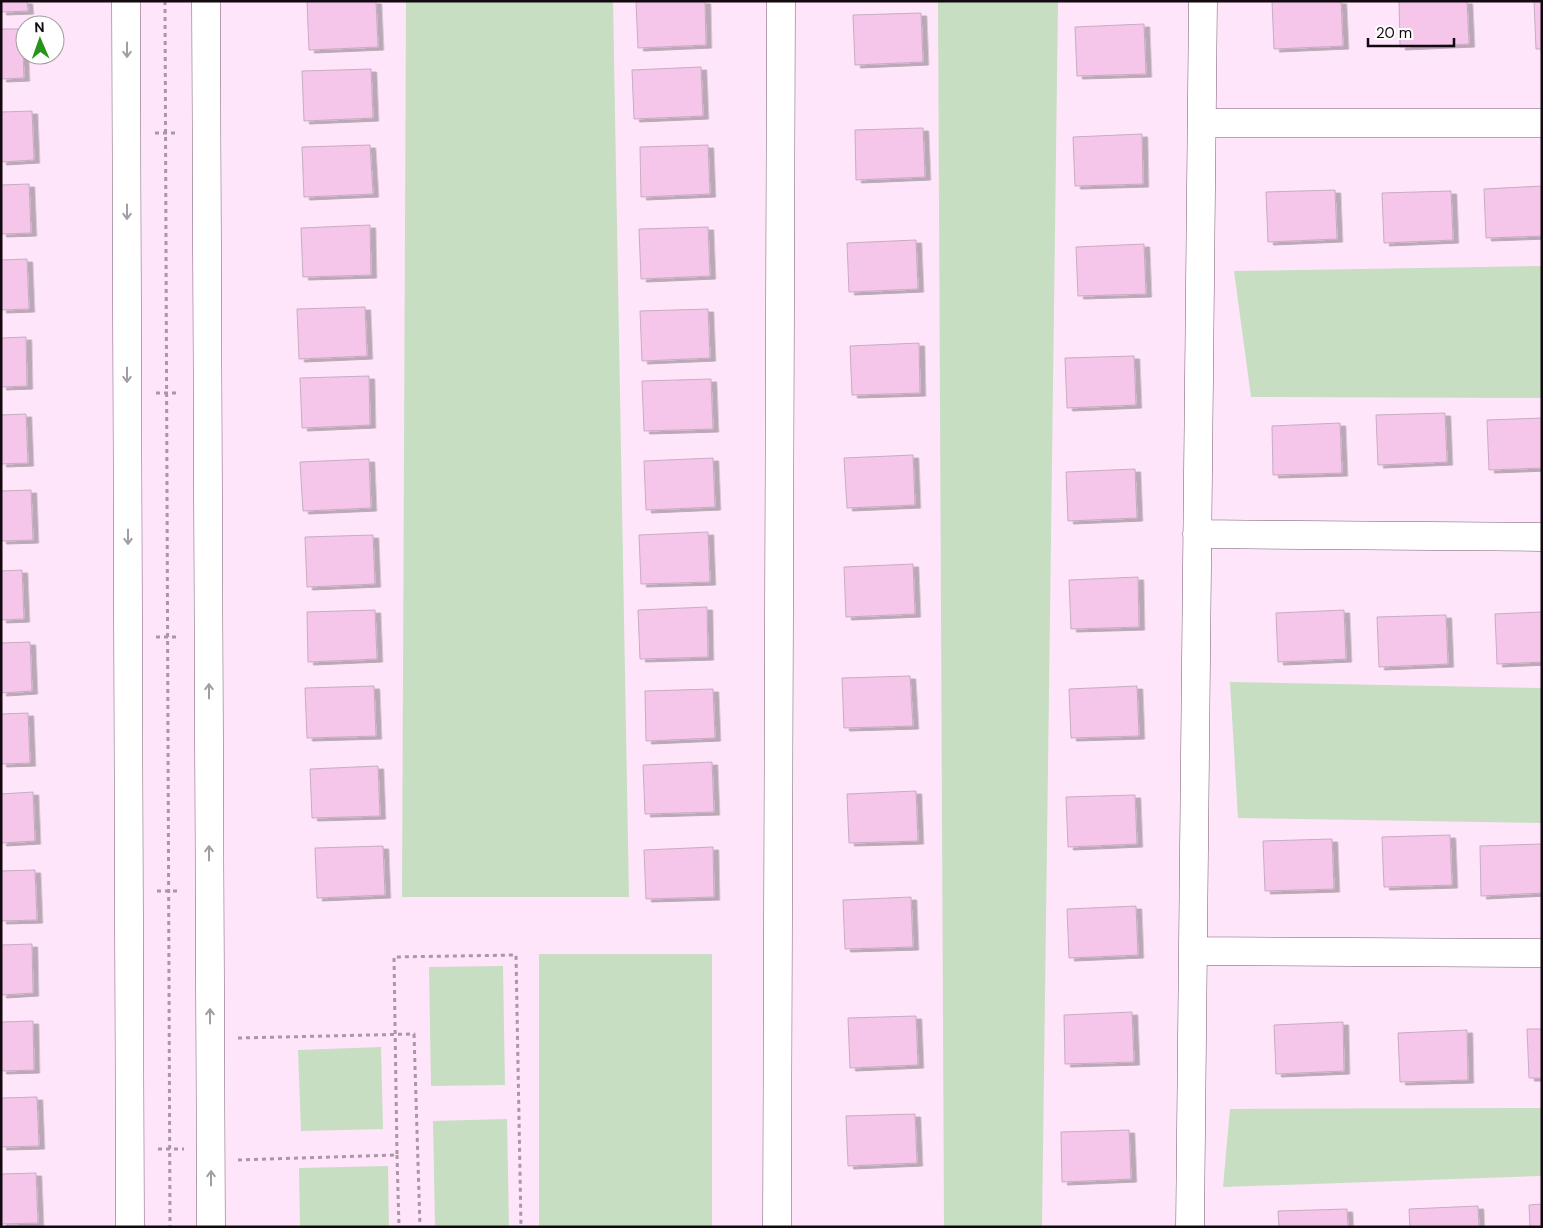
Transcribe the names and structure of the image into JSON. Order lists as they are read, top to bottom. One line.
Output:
{"scale_bar":"20 m","north":"top"}
